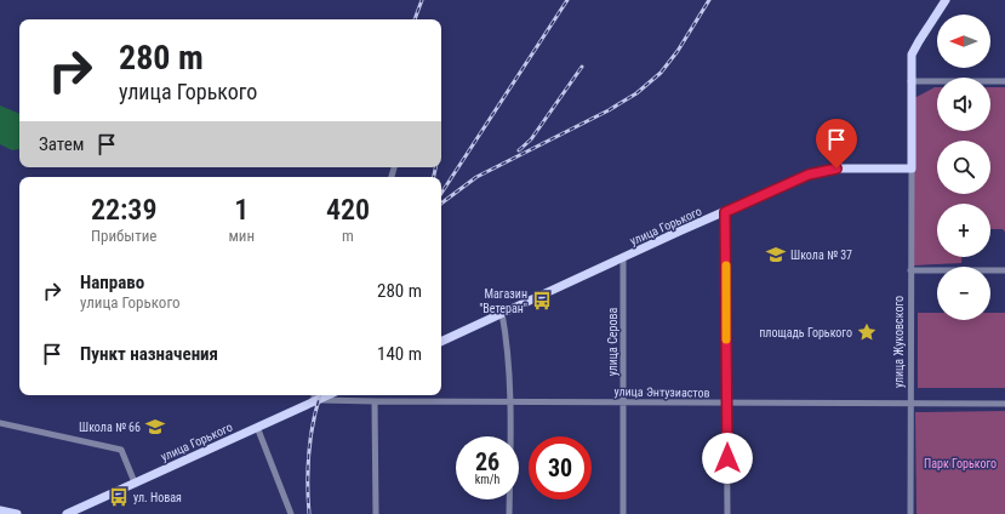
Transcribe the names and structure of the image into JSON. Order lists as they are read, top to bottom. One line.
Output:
{"streets":{"main road":["улица Горького"],"street":["улица Серова","улица Жуковского","улица Энтузиастов"]},"crossings":[["улица Горького","улица Серова"],["улица Горького","улица Жуковского"],["улица Горького","улица Энтузиастов"],["улица Серова","улица Энтузиастов"],["улица Жуковского","улица Энтузиастов"]],"parks":["Парк Горького"],"places":{"school or university":["Школа № 37","Школа № 66"],"bus stop":["Магазин \"Ветеран\"","ул. Новая"],"place":["площадь Горького"]},"north":"left","page":{"map_buttons":["+","−"],"turn":["280 m","улица Горького"],"then":"Затем","eta":["22:39","Прибытие","1","мин","420","m"],"list":[{"name":"Направо","note":"улица Горького","value":"280 m"},{"name":"Пункт назначения","value":"140 m"}],"speed":"26 km/h","limit":"30"}}
